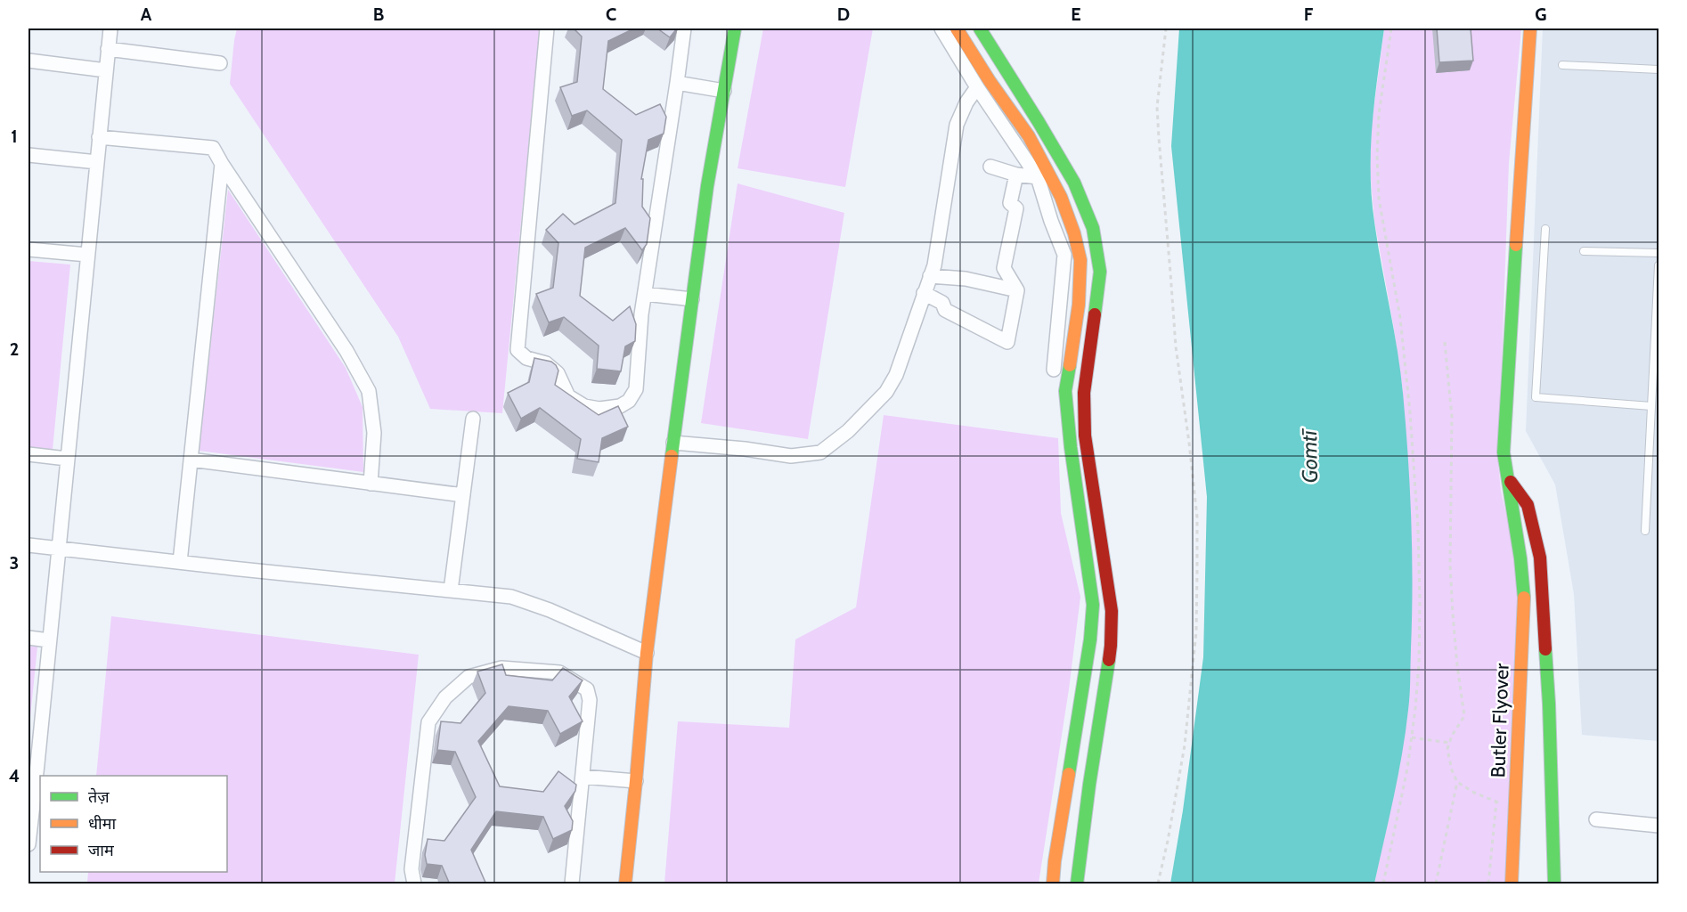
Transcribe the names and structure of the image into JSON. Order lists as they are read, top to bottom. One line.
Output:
{"streets":{"street":["Butler Flyover"]},"water":["Gomtī"],"legend":["तेज़","धीमा","जाम"],"grid":{"columns":["A","B","C","D","E","F","G"],"rows":["1","2","3","4"]}}
